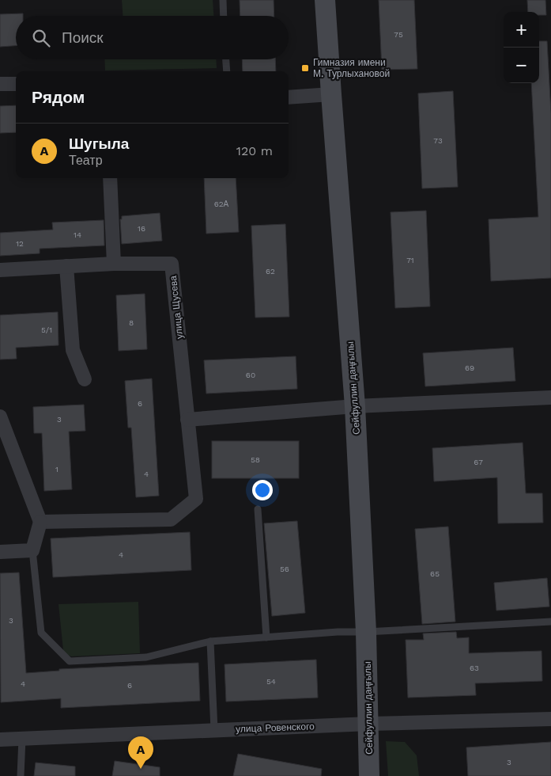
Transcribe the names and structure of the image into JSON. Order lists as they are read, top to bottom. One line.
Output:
{"streets":{"main road":["Сейфуллин даңғылы"],"street":["улица Щусева","улица Ровенского"]},"crossings":[["Сейфуллин даңғылы","улица Ровенского"]],"places":{"transit":["Гимназия имени М. Турлыхановой"]},"house_numbers":["75","73","62А","16","14","12","71","62","8","5/1","69","60","6","3","58","67","1","4","4","56","65","3","63","54","4","6","3"],"page":{"map_buttons":["+","−"],"search":"Поиск","heading":"Рядом","list":[{"mark":"A","name":"Шугыла","note":"Театр","value":"120 m"}],"pins":"A"}}
